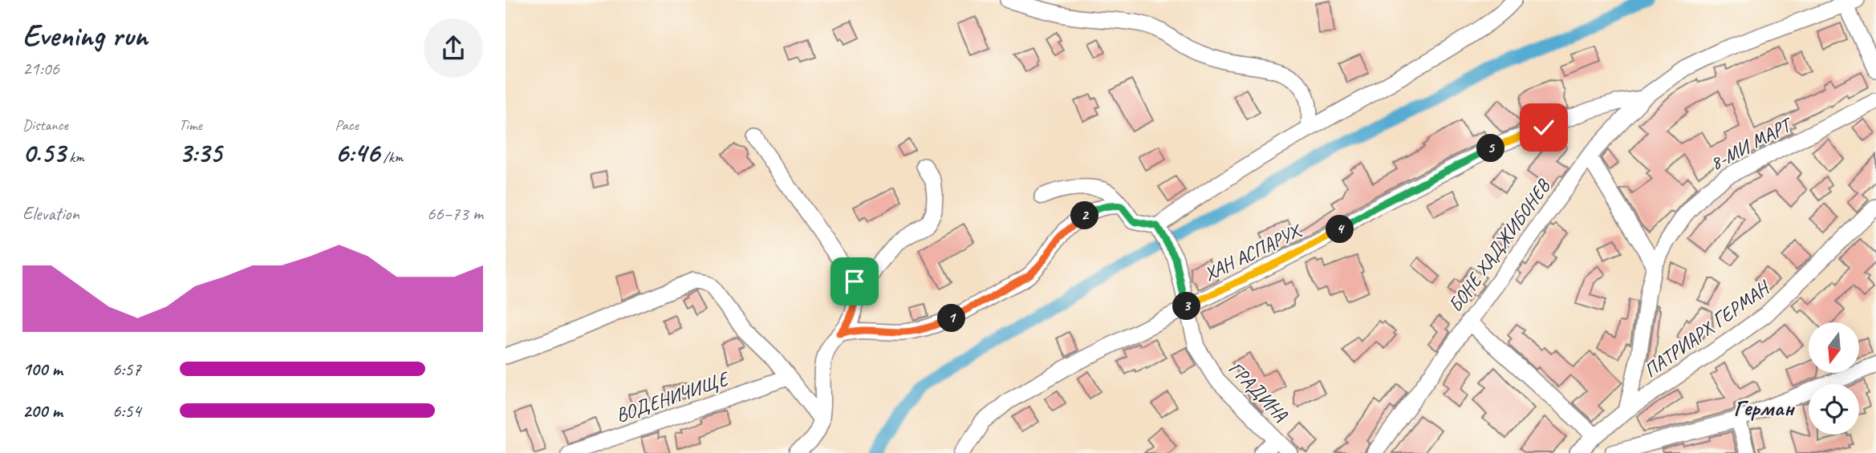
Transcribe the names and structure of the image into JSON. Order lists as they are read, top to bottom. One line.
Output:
{"streets":{"street":["8-МИ МАРТ","БОНЕ ХАДЖИБОНЕВ","ХАН АСПАРУХ","ПАТРИАРХ ГЕРМАН","ГРАДИНА","ВОДЕНИЧИЩЕ"]},"crossings":[["8-МИ МАРТ","ПАТРИАРХ ГЕРМАН"],["БОНЕ ХАДЖИБОНЕВ","ХАН АСПАРУХ"],["ХАН АСПАРУХ","ГРАДИНА"]],"districts":["Герман"],"north":"bottom","page":{"heading":["Evening run","21:06"],"stats":[["Distance","0.53 km"],["Time","3:35"],["Pace","6:46 /km"]],"pins":["5","2","4","3","1"],"chart":["Elevation","66–73 m"],"list":[{"name":"100 m","note":"6:57"},{"name":"200 m","note":"6:54"}]}}
